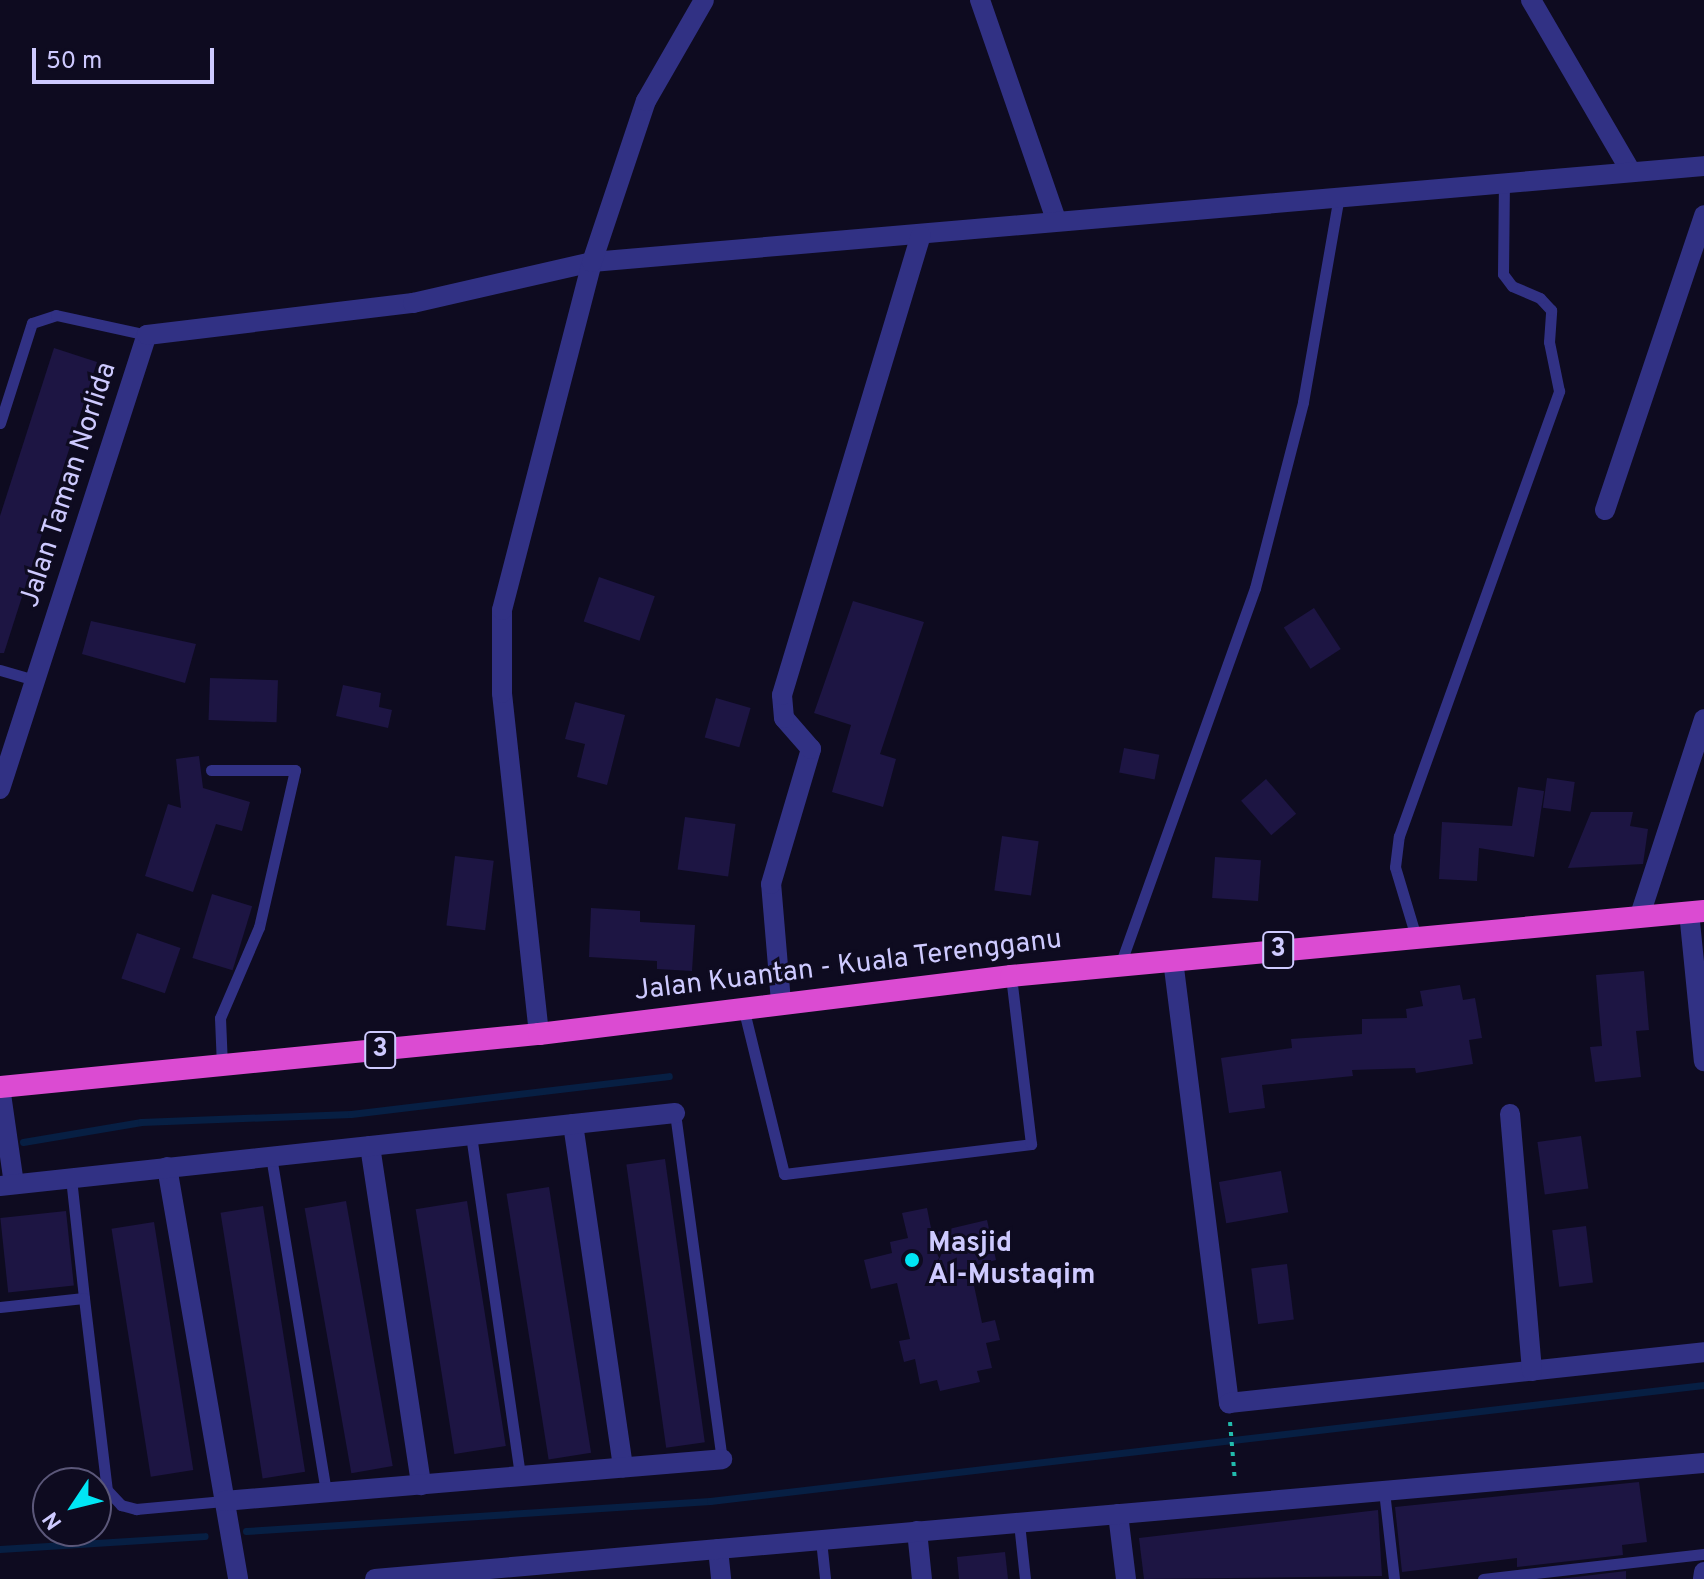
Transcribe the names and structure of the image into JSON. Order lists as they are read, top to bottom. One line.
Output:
{"streets":{"highway":["3","Jalan Kuantan - Kuala Terengganu"],"street":["Jalan Taman Norlida"]},"places":["Masjid Al-Mustaqim"],"scale_bar":"50 m","north":"bottom left"}
